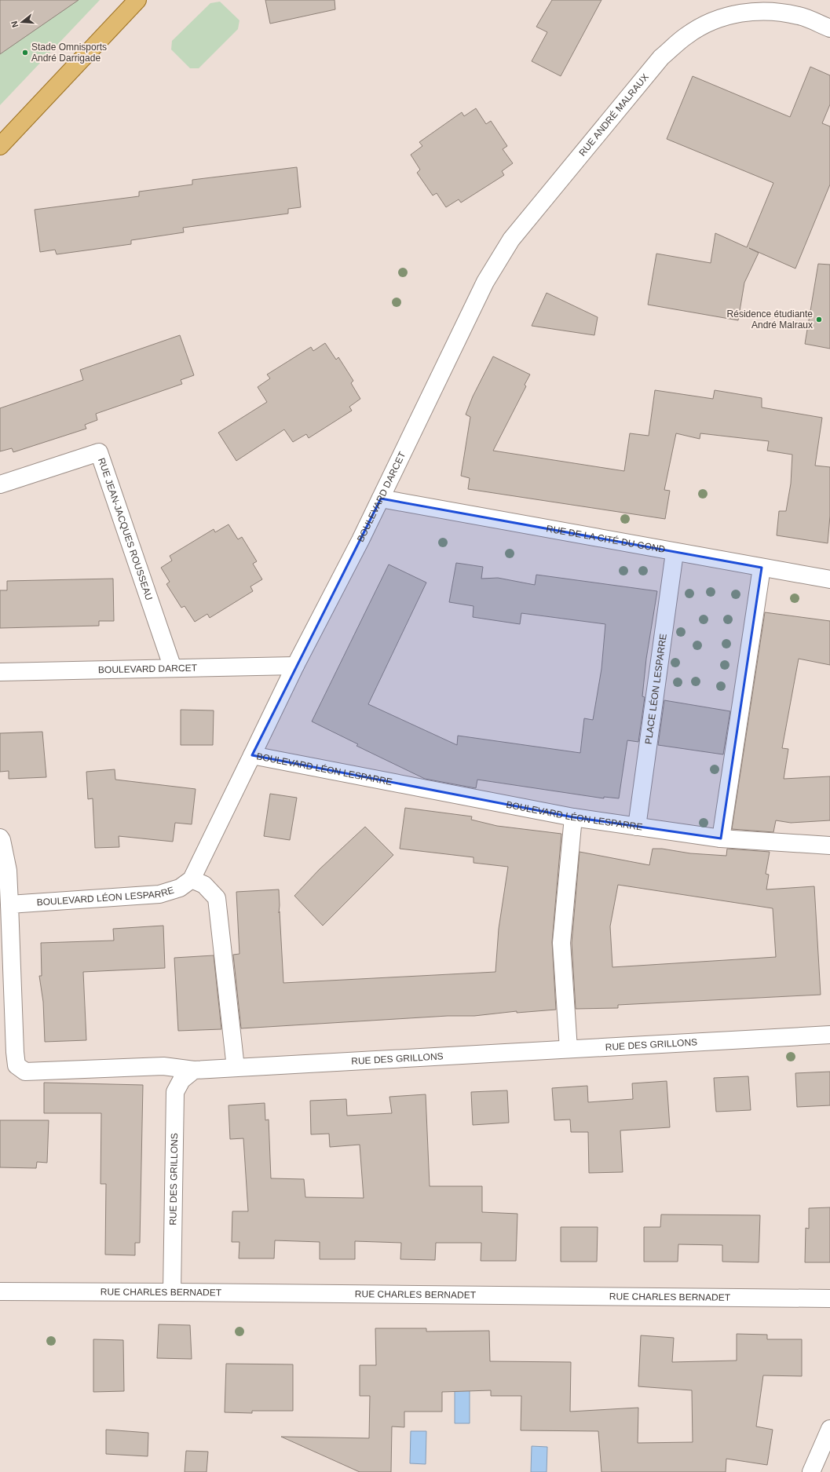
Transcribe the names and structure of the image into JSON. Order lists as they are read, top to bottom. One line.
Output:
{"streets":{"street":["RUE ANDRÉ MALRAUX","BOULEVARD DARCET","RUE JEAN-JACQUES ROUSSEAU","RUE DE LA CITÉ DU GOND","PLACE LÉON LESPARRE","BOULEVARD LÉON LESPARRE","RUE DES GRILLONS","RUE CHARLES BERNADET"]},"crossings":[["RUE ANDRÉ MALRAUX","BOULEVARD DARCET"],["BOULEVARD DARCET","RUE JEAN-JACQUES ROUSSEAU"],["BOULEVARD DARCET","RUE DE LA CITÉ DU GOND"],["BOULEVARD DARCET","BOULEVARD LÉON LESPARRE"],["RUE DE LA CITÉ DU GOND","PLACE LÉON LESPARRE"],["PLACE LÉON LESPARRE","BOULEVARD LÉON LESPARRE"],["RUE DES GRILLONS","RUE CHARLES BERNADET"]],"places":["Stade Omnisports André Darrigade","Résidence étudiante André Malraux"],"north":"left"}
